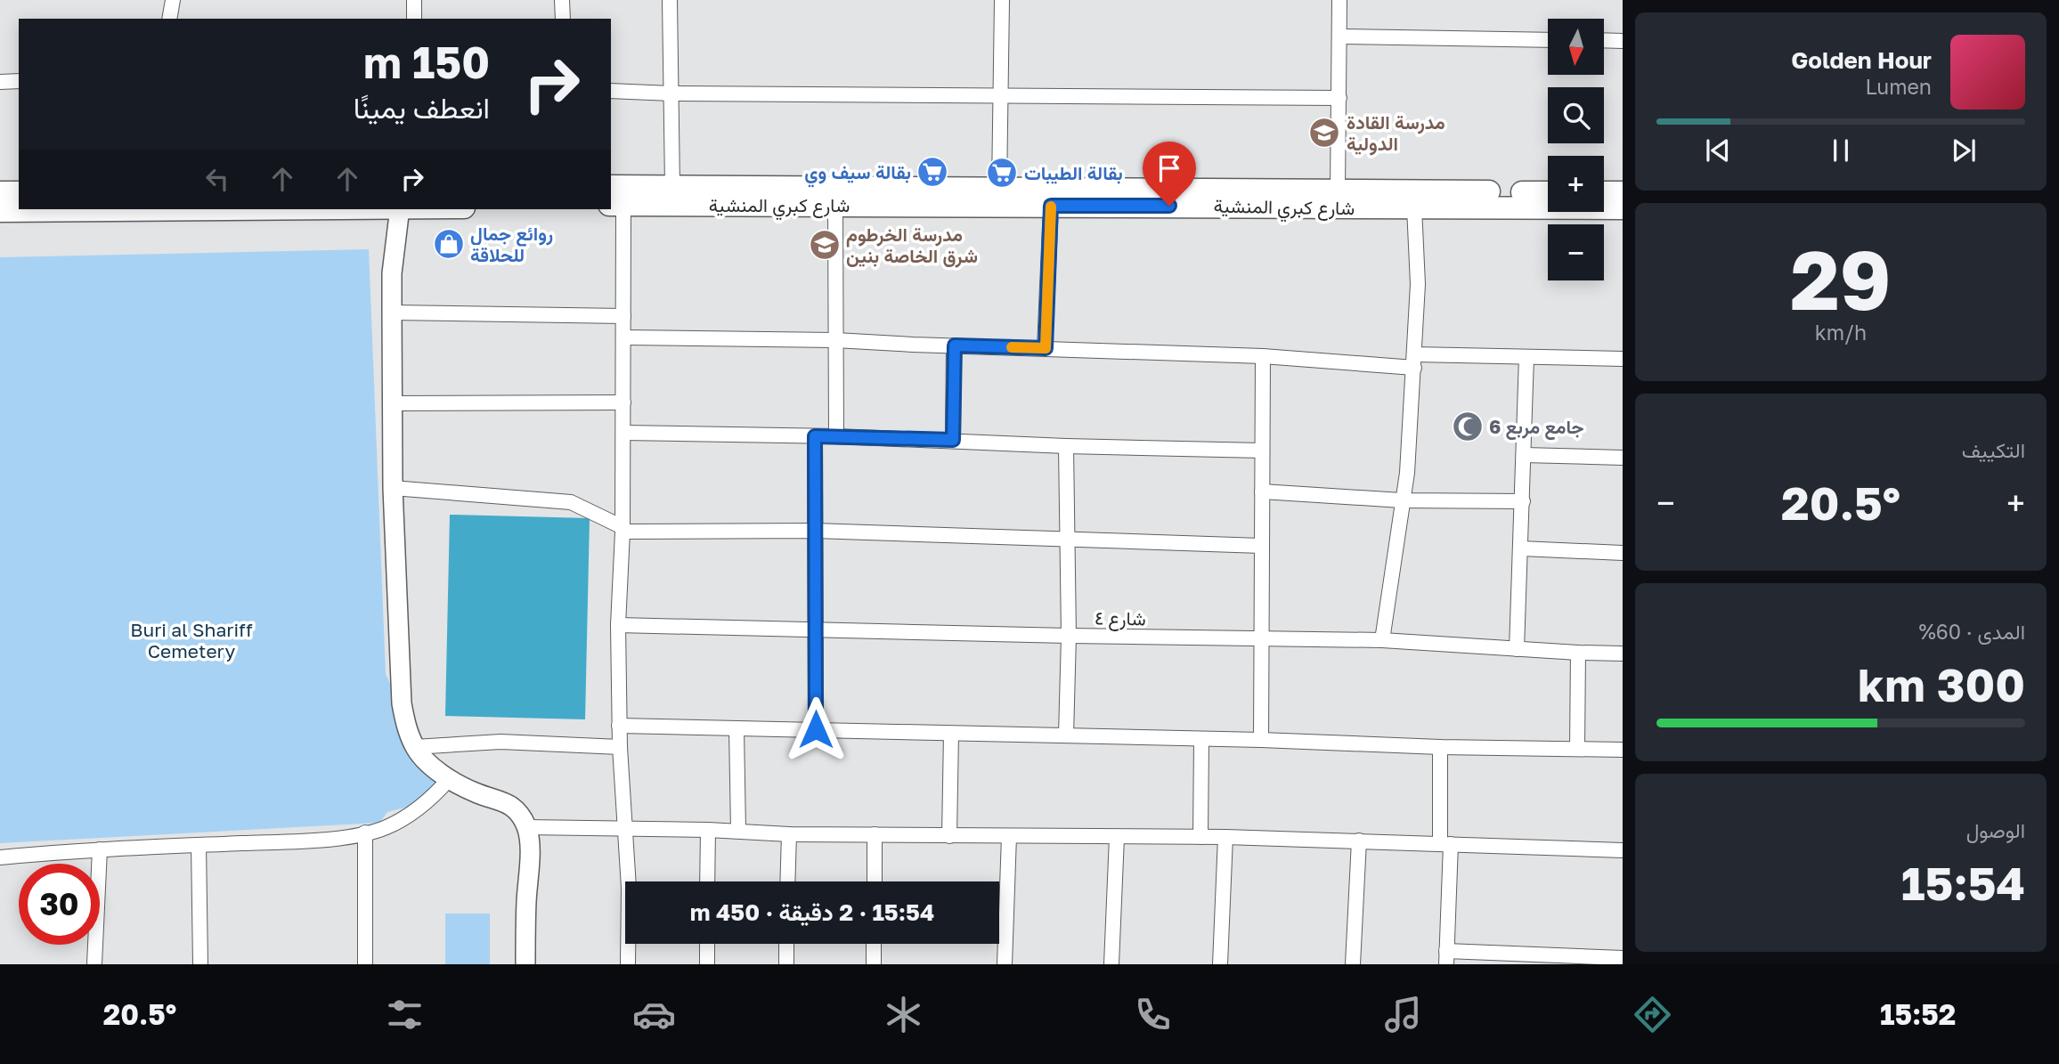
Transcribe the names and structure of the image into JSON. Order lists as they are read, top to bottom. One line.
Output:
{"streets":{"main road":["شارع كبري المنشية"],"street":["شارع ٤"]},"parks":["Buri al Shariff Cemetery"],"places":{"school or university":["مدرسة القادة الدولية","مدرسة الخرطوم شرق الخاصة بنين"],"supermarket":["بقالة سيف وي","بقالة الطيبات"],"shop":["روائع جمال للحلاقة"],"mosque":["جامع مربع 6"]},"north":"bottom","page":{"map_buttons":["+","−"],"turn":["150 m","انعطف يمينًا"],"song":["Golden Hour","Lumen"],"tile":[["29","km/h"],"التكييف",["المدى · 60%","300 km"],["الوصول","15:54"]],"heat":["−","20.5°","+"],"limit":"30","trip":"15:54 · 2 دقيقة · 450 m","tabs":["15:52","20.5°"]}}
